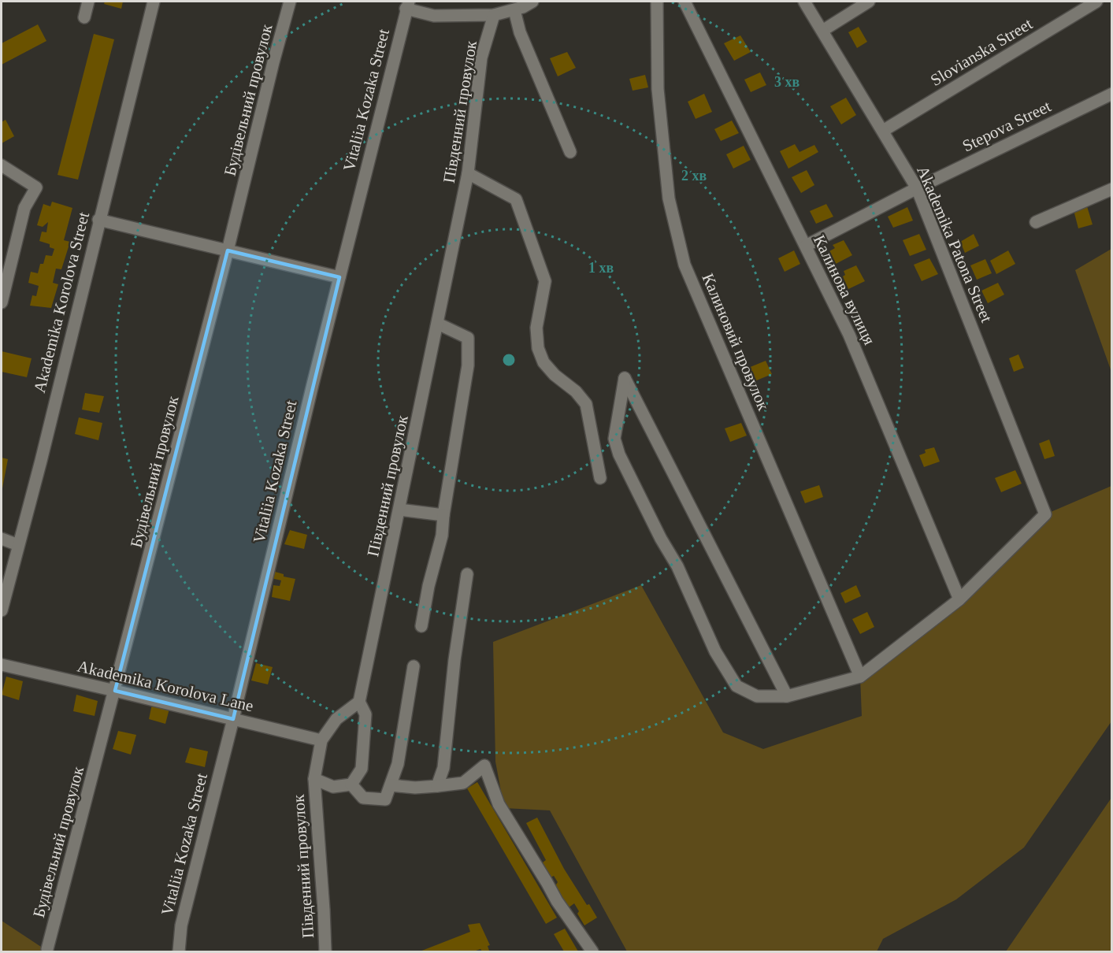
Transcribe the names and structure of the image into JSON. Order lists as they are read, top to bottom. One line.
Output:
{"streets":{"street":["Slovianska Street","Будівельний провулок","Vitaliia Kozaka Street","Південний провулок","Stepova Street","Akademika Patona Street","Калинова вулиця","Akademika Korolova Street","Калиновий провулок","Akademika Korolova Lane"]},"crossings":[["Slovianska Street","Akademika Patona Street"],["Будівельний провулок","Akademika Korolova Lane"],["Vitaliia Kozaka Street","Akademika Korolova Lane"],["Південний провулок","Akademika Korolova Lane"],["Stepova Street","Akademika Patona Street"],["Stepova Street","Калинова вулиця"],["Akademika Patona Street","Калинова вулиця"]],"rings":["3 хв","2 хв","1 хв"]}
